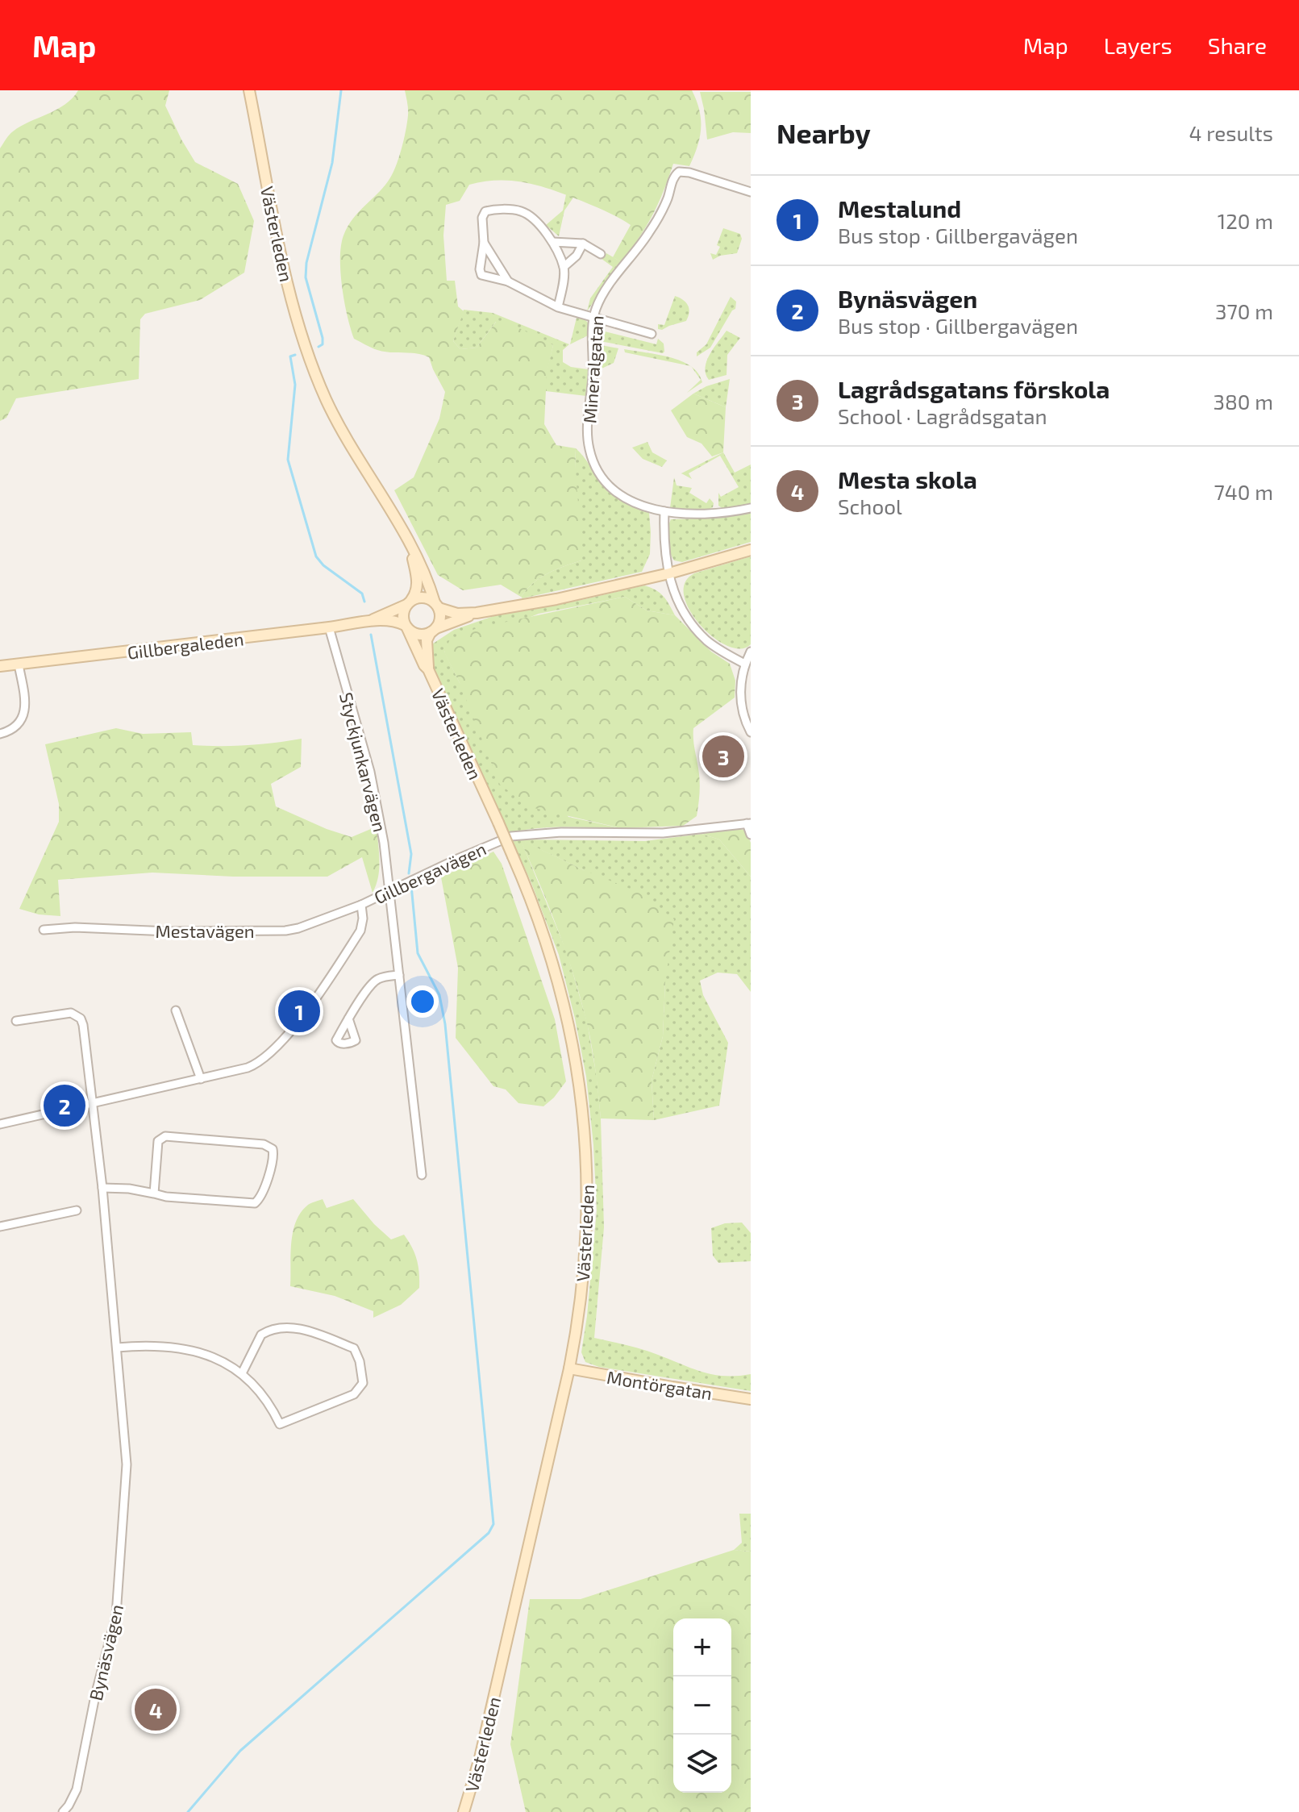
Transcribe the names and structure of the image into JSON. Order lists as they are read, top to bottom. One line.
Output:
{"streets":{"main road":["Västerleden","Gillbergaleden","Montörgatan"],"street":["Mineralgatan","Styckjunkarvägen","Gillbergavägen","Mestavägen","Bynäsvägen"]},"crossings":[["Västerleden","Gillbergaleden"],["Västerleden","Montörgatan"],["Gillbergaleden","Styckjunkarvägen"],["Styckjunkarvägen","Gillbergavägen"],["Gillbergavägen","Mestavägen"],["Gillbergavägen","Bynäsvägen"]],"page":{"header":"Map","nav":["Map","Layers","Share"],"heading":["Nearby","4 results"],"list":[{"mark":"1","name":"Mestalund","note":"Bus stop · Gillbergavägen","value":"120 m"},{"mark":"2","name":"Bynäsvägen","note":"Bus stop · Gillbergavägen","value":"370 m"},{"mark":"3","name":"Lagrådsgatans förskola","note":"School · Lagrådsgatan","value":"380 m"},{"mark":"4","name":"Mesta skola","note":"School","value":"740 m"}],"pins":["3","1","2","4"],"map_buttons":["+","−"]}}
